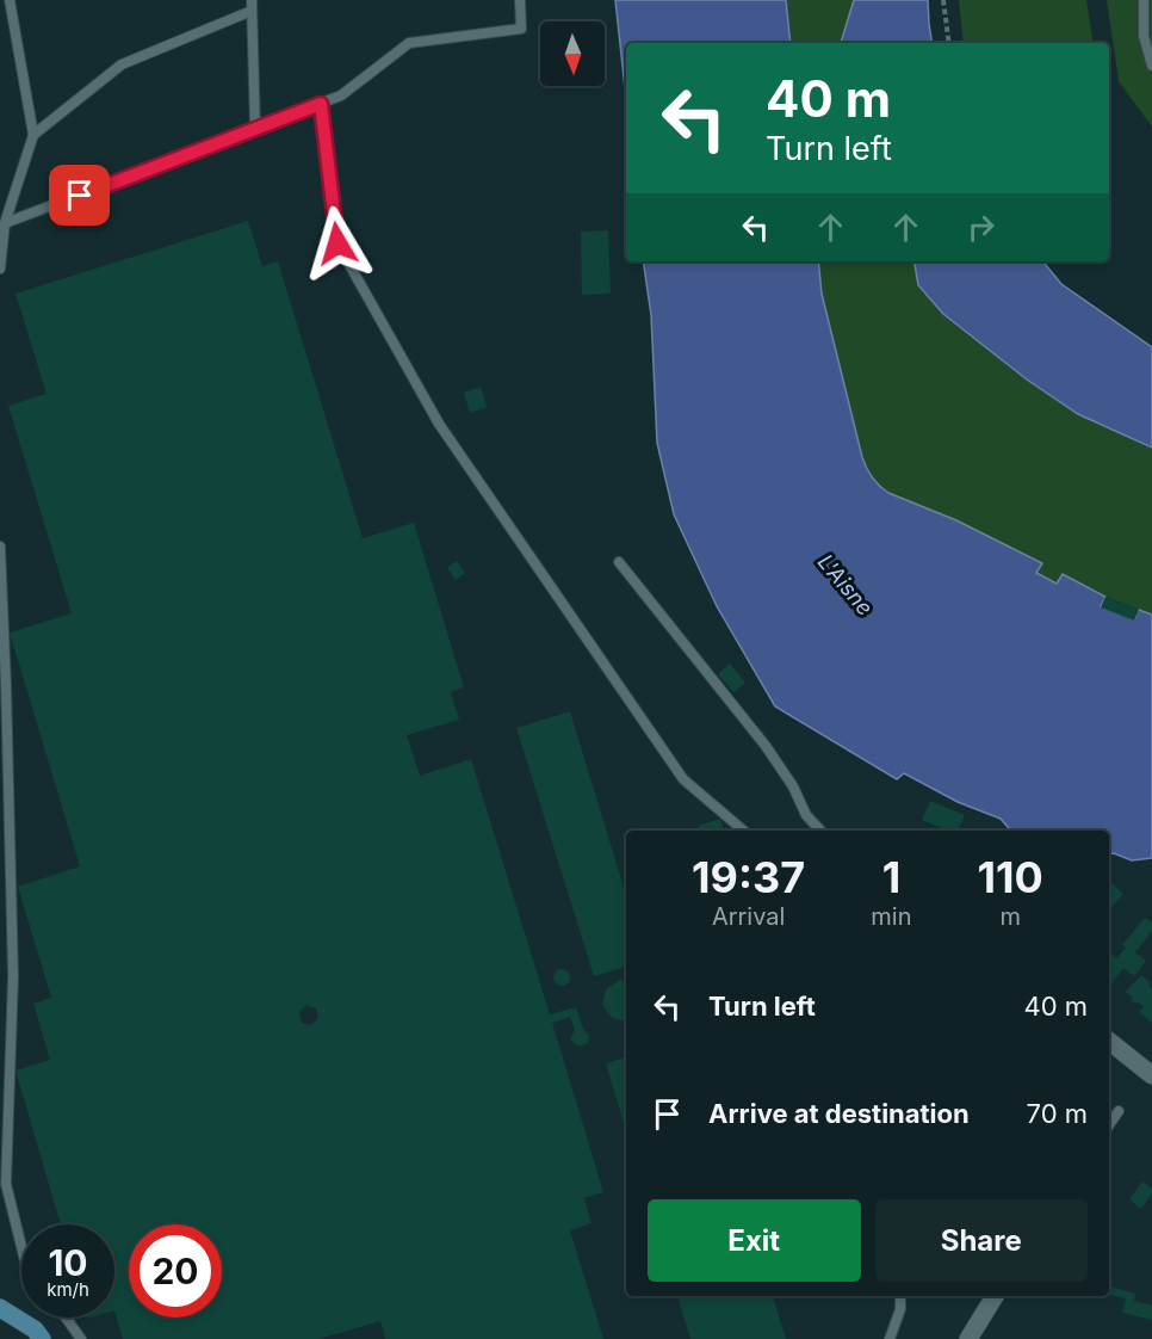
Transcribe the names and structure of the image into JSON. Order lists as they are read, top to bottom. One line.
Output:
{"water":["L'Aisne"],"north":"bottom","page":{"turn":["40 m","Turn left"],"eta":["19:37","Arrival","1","min","110","m"],"list":[{"name":"Turn left","value":"40 m"},{"name":"Arrive at destination","value":"70 m"}],"buttons":["Exit","Share"],"speed":"10 km/h","limit":"20"}}
